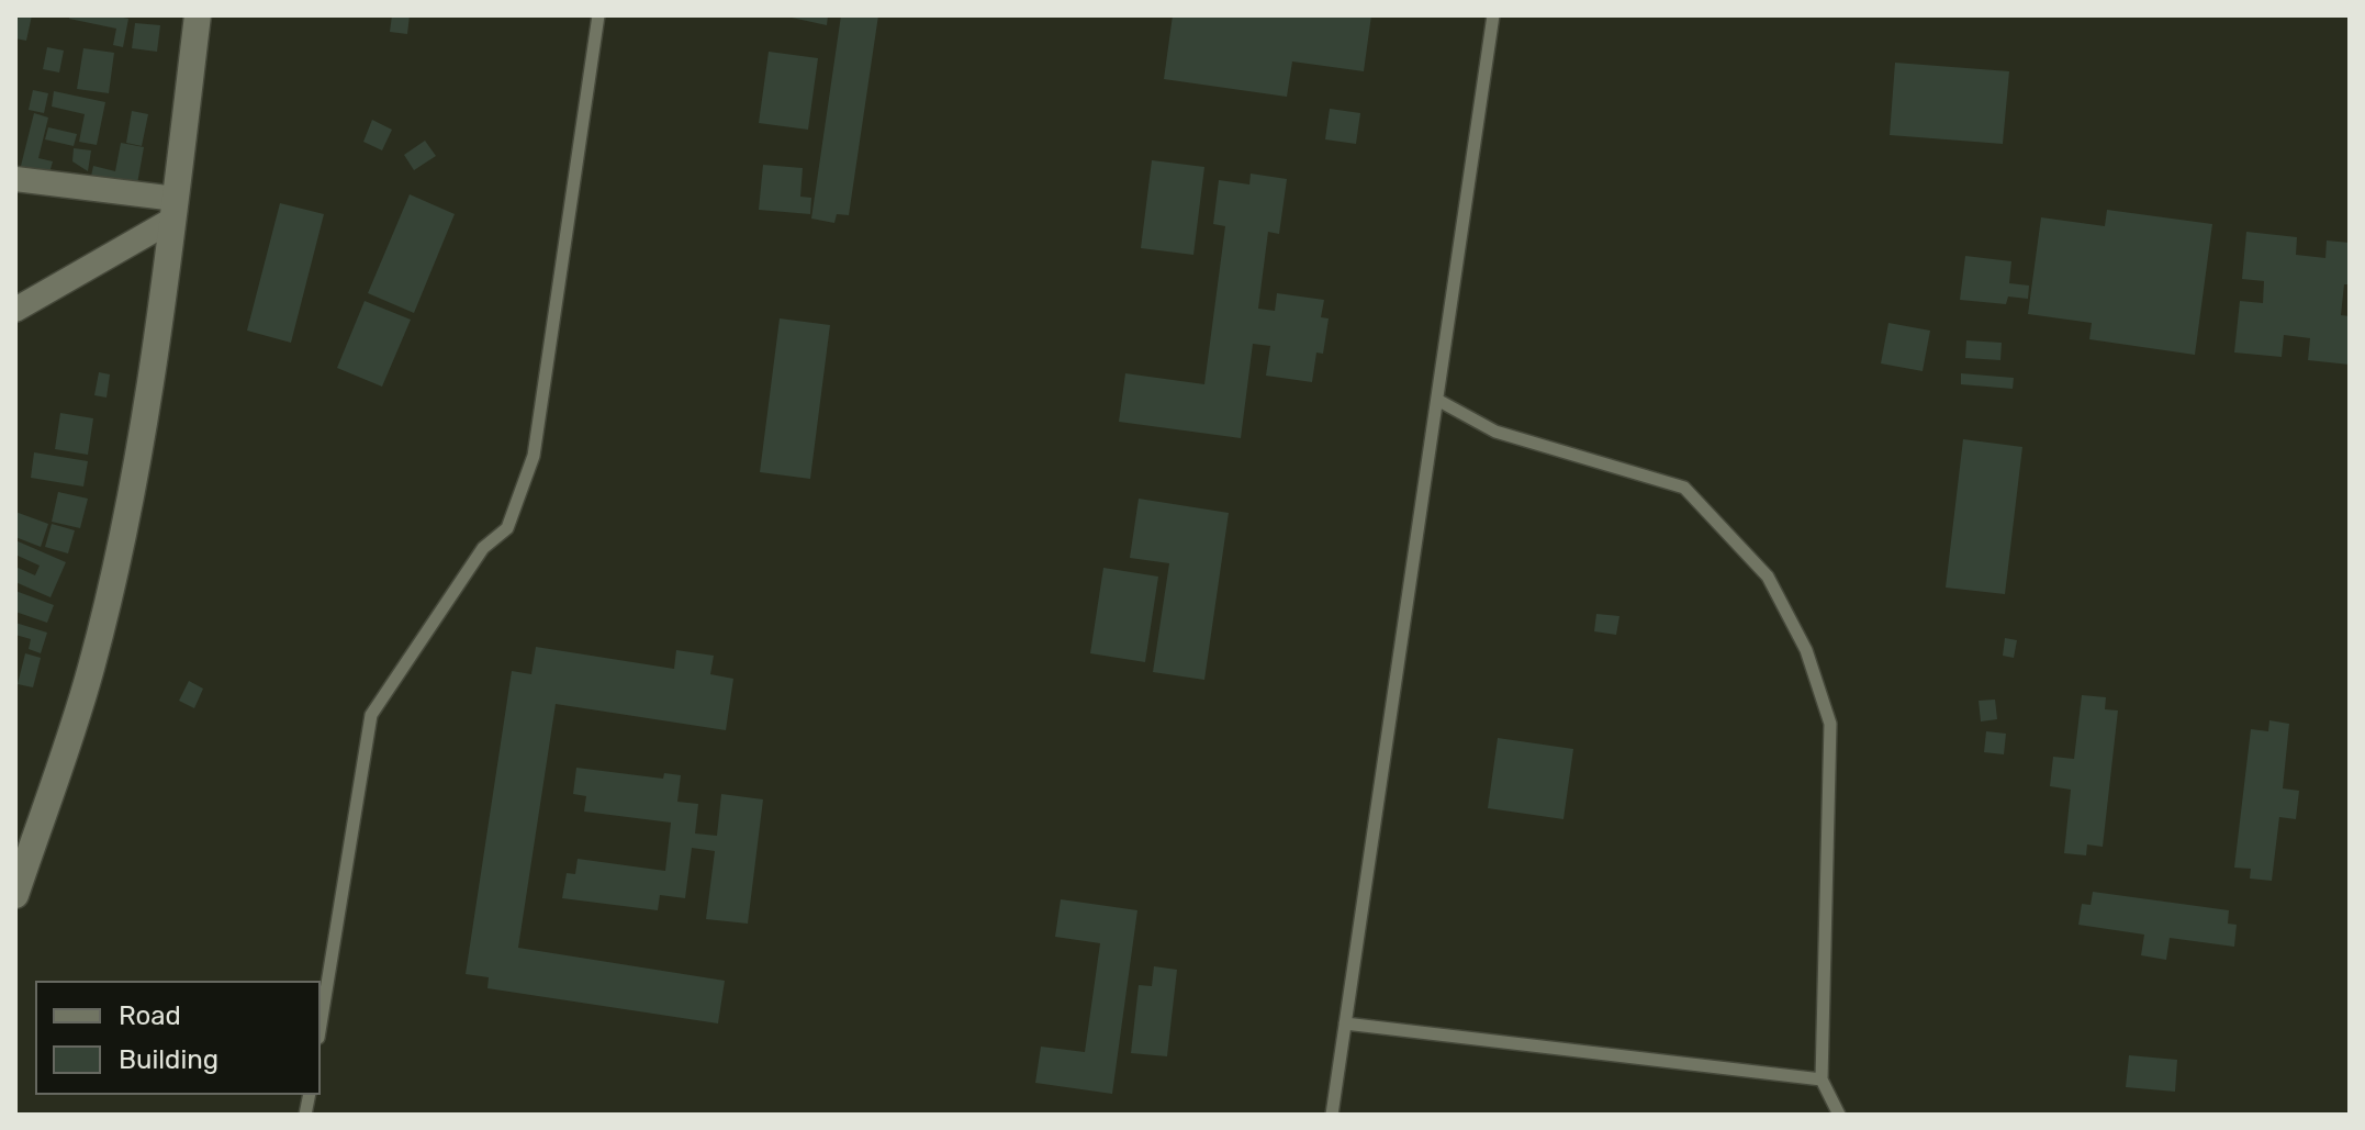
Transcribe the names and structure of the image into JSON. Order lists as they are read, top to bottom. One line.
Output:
{"legend":["Road","Building"]}
